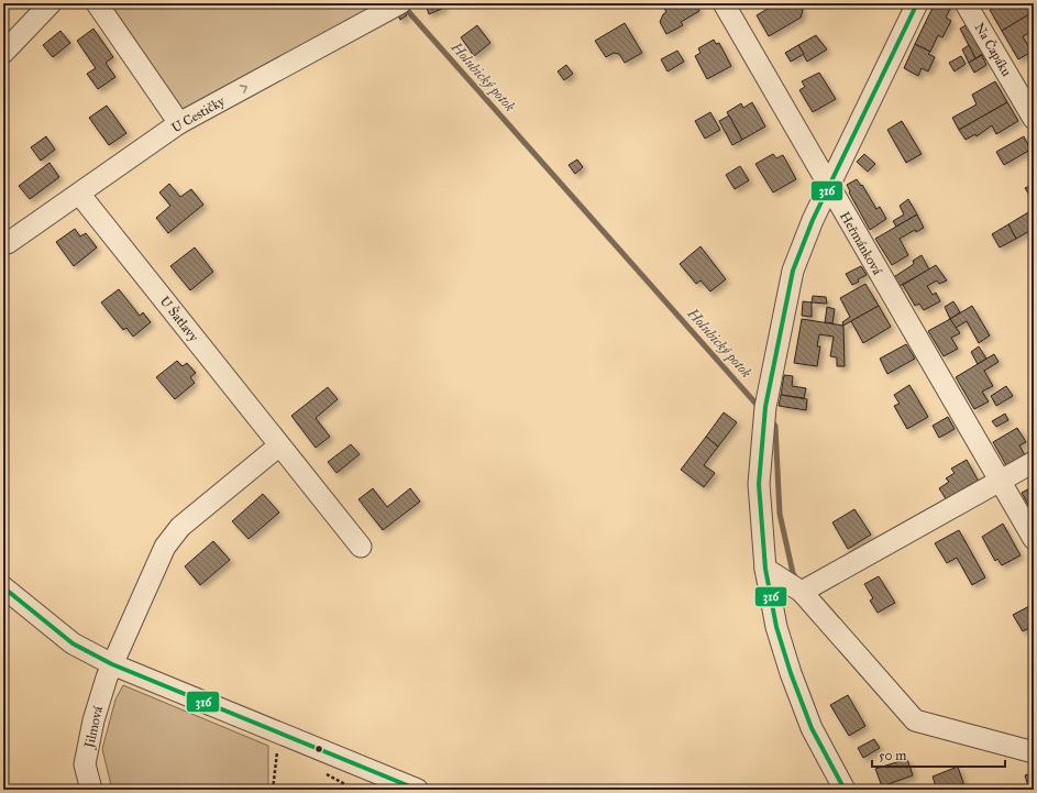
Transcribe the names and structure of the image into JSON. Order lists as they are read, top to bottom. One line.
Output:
{"streets":{"street":["Na Čapáku","U Cestičky","Heřmánková","U Šatlavy","Jilmová"]},"crossings":[["U Cestičky","U Šatlavy"]],"one_way":["U Cestičky"],"water":["Holubický potok"],"lines":["transit line 316"],"scale_bar":"50 m"}
